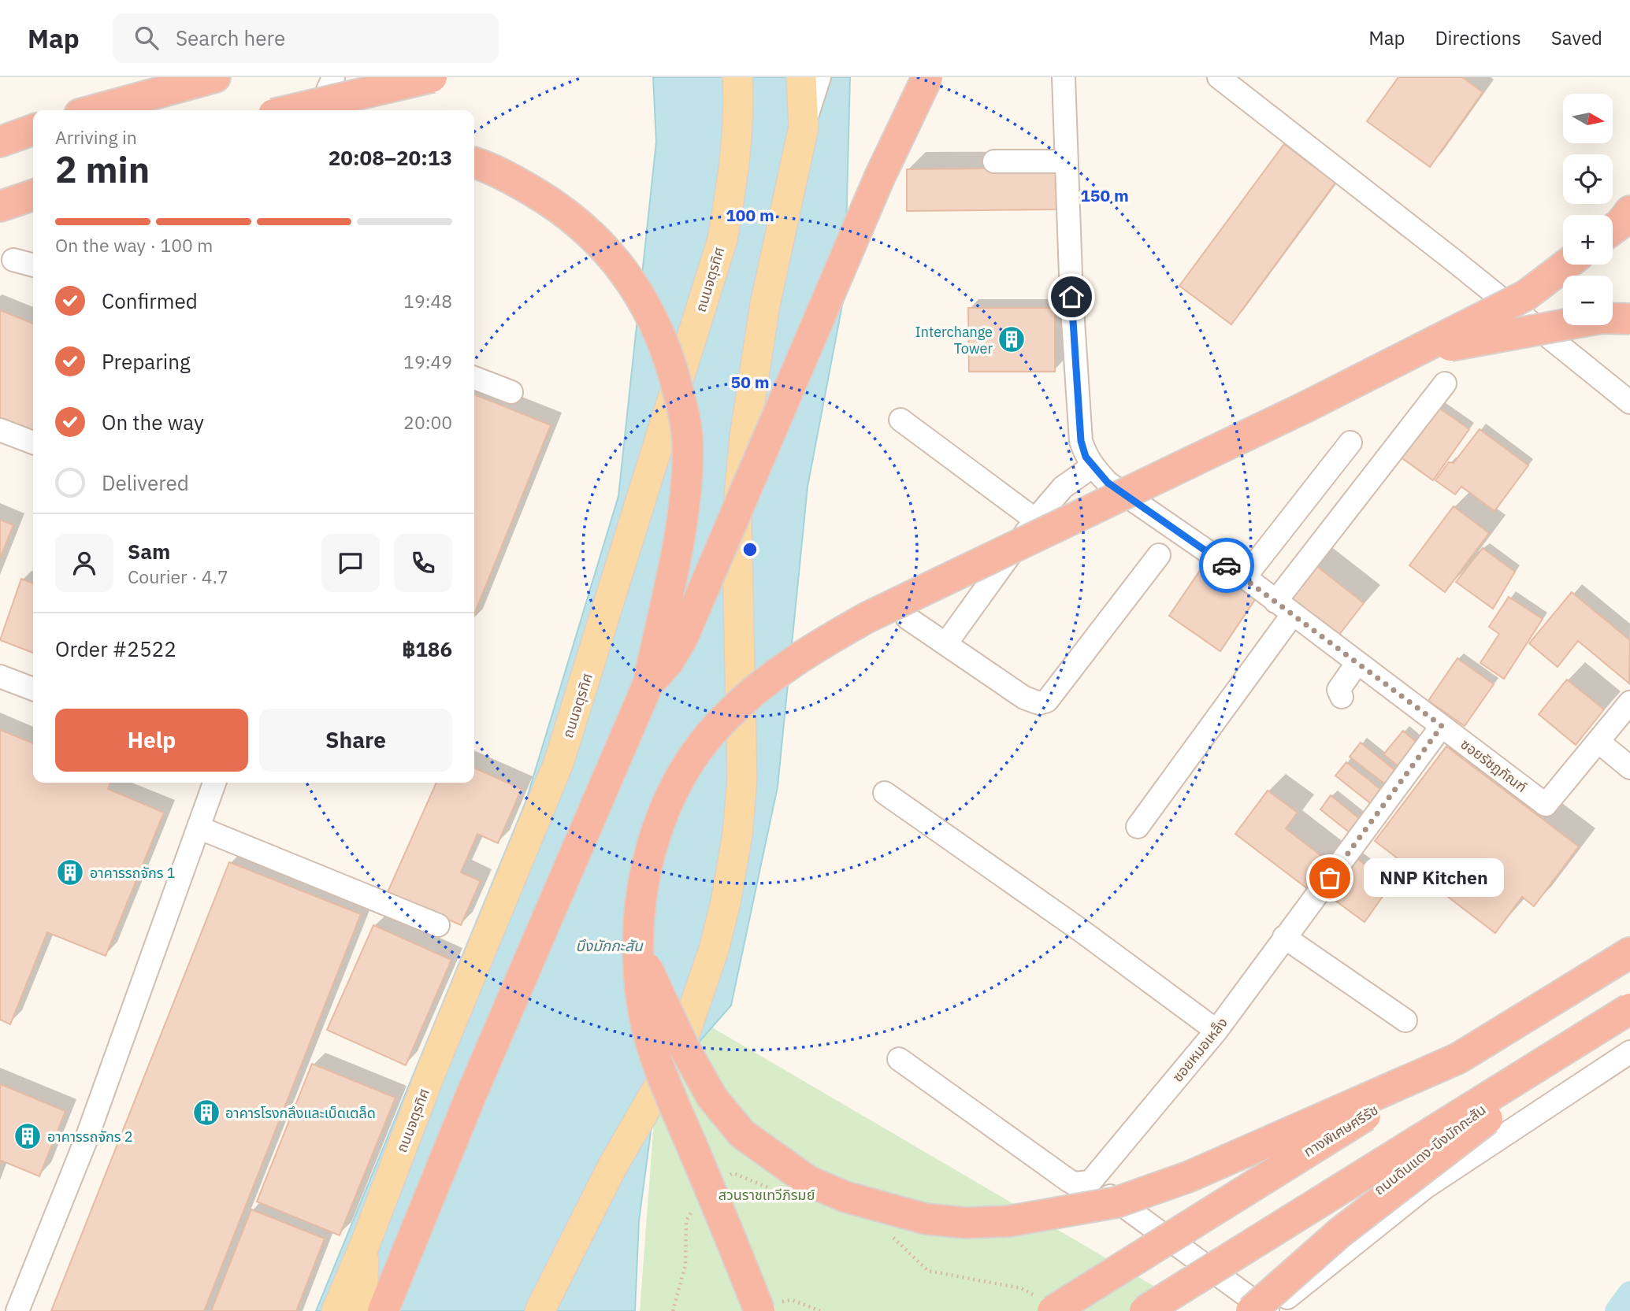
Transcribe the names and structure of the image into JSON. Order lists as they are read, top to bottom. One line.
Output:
{"streets":{"highway":["ทางพิเศษศรีรัช"],"main road":["ถนนจตุรทิศ"],"street":["ซอยรัชฎภัณฑ์","ซอยหมอเหล็ง","ถนนดินแดง-บึงมักกะสัน"]},"crossings":[["ซอยรัชฎภัณฑ์","ซอยหมอเหล็ง"]],"water":["บึงมักกะสัน"],"parks":["สวนราชเทวีภิรมย์"],"places":{"building":["Interchange Tower","อาคารรถจักร 1","อาคารโรงกลึงและเบ็ดเตล็ด","อาคารรถจักร 2"],"other":["NNP Kitchen"]},"north":"right","page":{"header":"Map","search":"Search here","nav":["Map","Directions","Saved"],"map_buttons":["+","−"],"heading":["2 min","Arriving in","20:08–20:13"],"panel":["Sam","Courier · 4.7","Order #2522","฿186"],"bar":"On the way · 100 m","list":[["Confirmed","19:48"],["Preparing","19:49"],["On the way","20:00"],"Delivered"],"buttons":["Help","Share"],"bubble":"NNP Kitchen"},"rings":["150 m","100 m","50 m"]}
